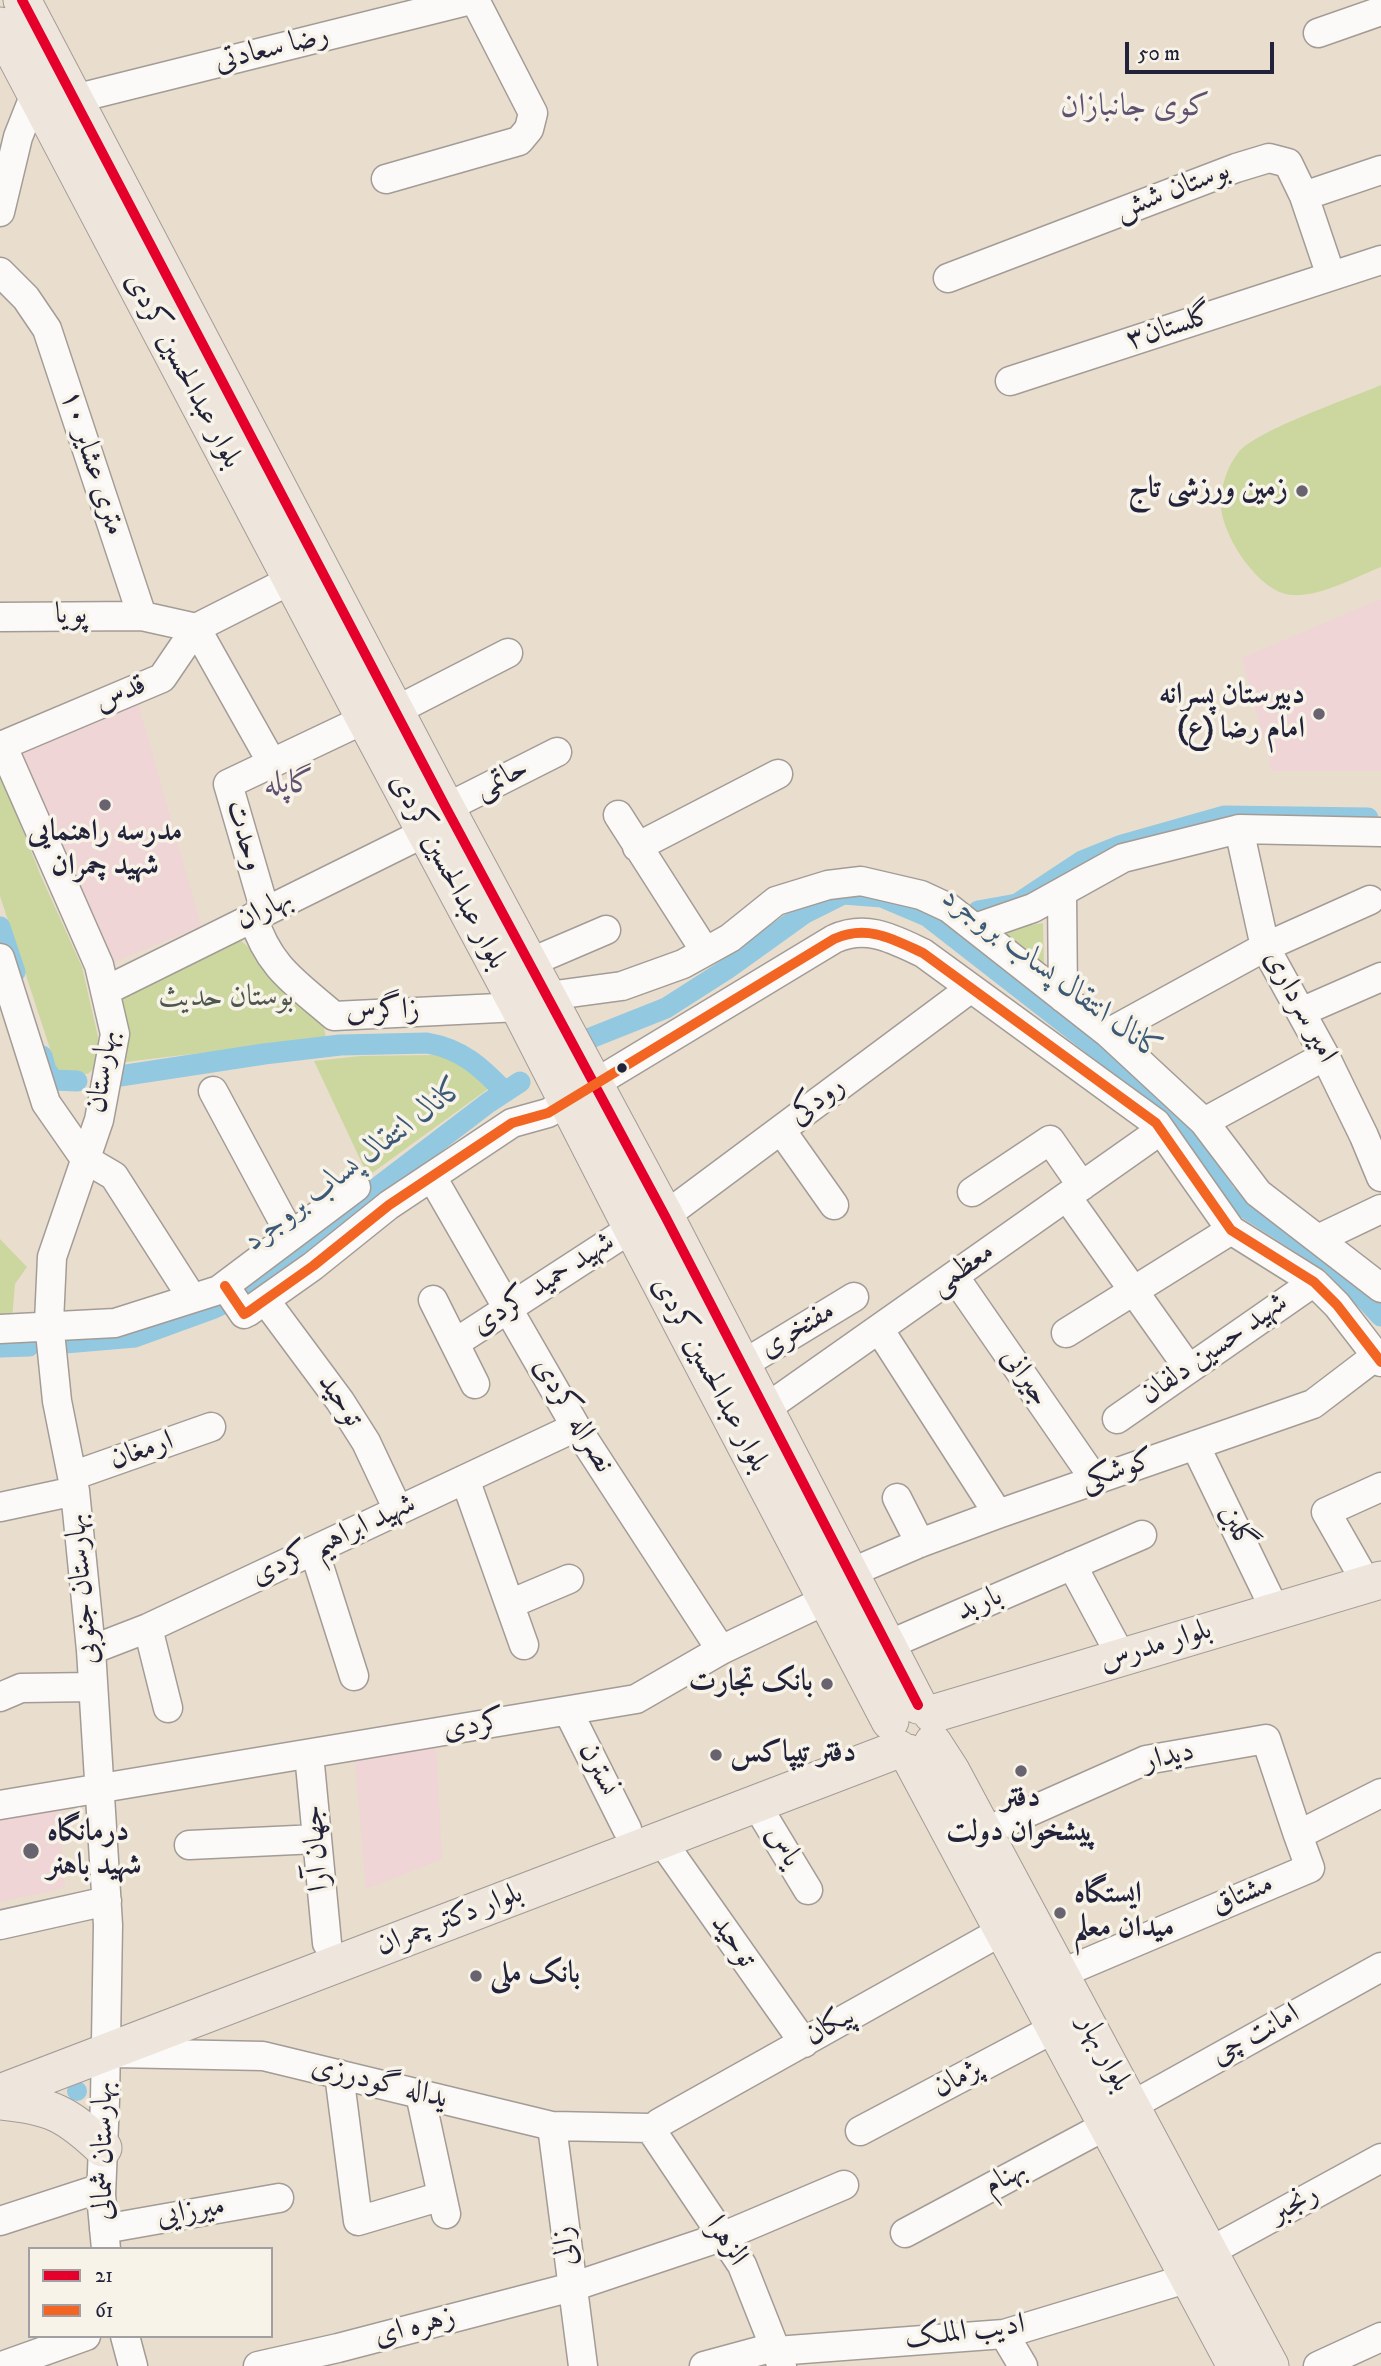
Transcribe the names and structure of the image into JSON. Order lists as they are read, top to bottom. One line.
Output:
{"streets":{"main road":["بلوار عبدالحسین کردی","بلوار مدرس","بلوار دکتر چمران","بلوار بهار"],"street":["رضا سعادتی","بوستان شش","گلستان۳","۱۰ متری عشایر","پویا","قدس","حاتمی","وحدت","بهاران","امیر سرداری","زاگرس","بهارستان","رودکی","معظمی","شهید حمید کردی","مفتخری","شهید حسین دلفان","جیرانی","توحید","نصراله کردی","ارمغان","کوشکی","گلبن","شهید ابراهیم کردی","بهارستان جنوبی","باربد","کردی","دیدار","نسترن","یاس","جهان آرا","مشتاق","پیکان","امانت چی","پژمان","یداله گودرزی","بهارستان شمالی","بهنام","رنجبر","میرزایی","الزهرا","زالی","زهره ای","ادیب الملک"]},"crossings":[["رضا سعادتی","بلوار عبدالحسین کردی"],["بوستان شش","گلستان۳"],["بلوار عبدالحسین کردی","قدس"],["بلوار عبدالحسین کردی","حاتمی"],["بلوار عبدالحسین کردی","وحدت"],["بلوار عبدالحسین کردی","بهاران"],["بلوار عبدالحسین کردی","زاگرس"],["بلوار عبدالحسین کردی","رودکی"],["بلوار عبدالحسین کردی","معظمی"],["بلوار عبدالحسین کردی","شهید حمید کردی"],["بلوار عبدالحسین کردی","مفتخری"],["بلوار عبدالحسین کردی","کوشکی"],["بلوار عبدالحسین کردی","باربد"],["بلوار عبدالحسین کردی","بلوار مدرس"],["بلوار عبدالحسین کردی","کردی"],["بلوار عبدالحسین کردی","بلوار دکتر چمران"],["بلوار عبدالحسین کردی","بلوار بهار"],["۱۰ متری عشایر","پویا"],["قدس","بهارستان"],["حاتمی","بهاران"],["وحدت","بهاران"],["وحدت","زاگرس"],["بهاران","زاگرس"],["بهاران","بهارستان"],["بهارستان","بهارستان جنوبی"],["رودکی","شهید حمید کردی"],["معظمی","جیرانی"],["شهید حمید کردی","نصراله کردی"],["جیرانی","کوشکی"],["توحید","شهید ابراهیم کردی"],["توحید","نسترن"],["توحید","بلوار دکتر چمران"],["توحید","پیکان"],["نصراله کردی","شهید ابراهیم کردی"],["نصراله کردی","کردی"],["ارمغان","بهارستان جنوبی"],["کوشکی","گلبن"],["کوشکی","کردی"],["گلبن","بلوار مدرس"],["شهید ابراهیم کردی","بهارستان جنوبی"],["بهارستان جنوبی","کردی"],["بهارستان جنوبی","بلوار دکتر چمران"],["بهارستان جنوبی","یداله گودرزی"],["بهارستان جنوبی","بهارستان شمالی"],["بلوار مدرس","بلوار دکتر چمران"],["بلوار مدرس","بلوار بهار"],["کردی","نسترن"],["کردی","جهان آرا"],["دیدار","مشتاق"],["دیدار","بلوار بهار"],["نسترن","بلوار دکتر چمران"],["یاس","بلوار دکتر چمران"],["جهان آرا","بلوار دکتر چمران"],["مشتاق","بلوار بهار"],["بلوار دکتر چمران","بلوار بهار"],["بلوار دکتر چمران","یداله گودرزی"],["بلوار دکتر چمران","بهارستان شمالی"],["پیکان","بلوار بهار"],["پیکان","یداله گودرزی"],["پیکان","الزهرا"],["امانت چی","بلوار بهار"],["امانت چی","بهنام"],["بلوار بهار","پژمان"],["بلوار بهار","بهنام"],["بلوار بهار","رنجبر"],["بلوار بهار","ادیب الملک"],["یداله گودرزی","بهارستان شمالی"],["یداله گودرزی","الزهرا"],["یداله گودرزی","زالی"],["بهارستان شمالی","میرزایی"],["رنجبر","ادیب الملک"],["الزهرا","زهره ای"],["الزهرا","ادیب الملک"],["زالی","زهره ای"]],"districts":["کوی جانبازان","گاپله"],"water":["کانال انتقال پساب بروجرد"],"parks":["بوستان حدیث"],"places":["زمین ورزشی تاج","دبیرستان پسرانه امام رضا (ع)","مدرسه راهنمایی شهید چمران","بانک تجارت","دفتر تیپاکس","دفتر پیشخوان دولت","درمانگاه شهید باهنر","ایستگاه میدان معلم","بانک ملی"],"lines":["transit line 21","transit line 61"],"legend":["21","61"],"scale_bar":"50 m"}
